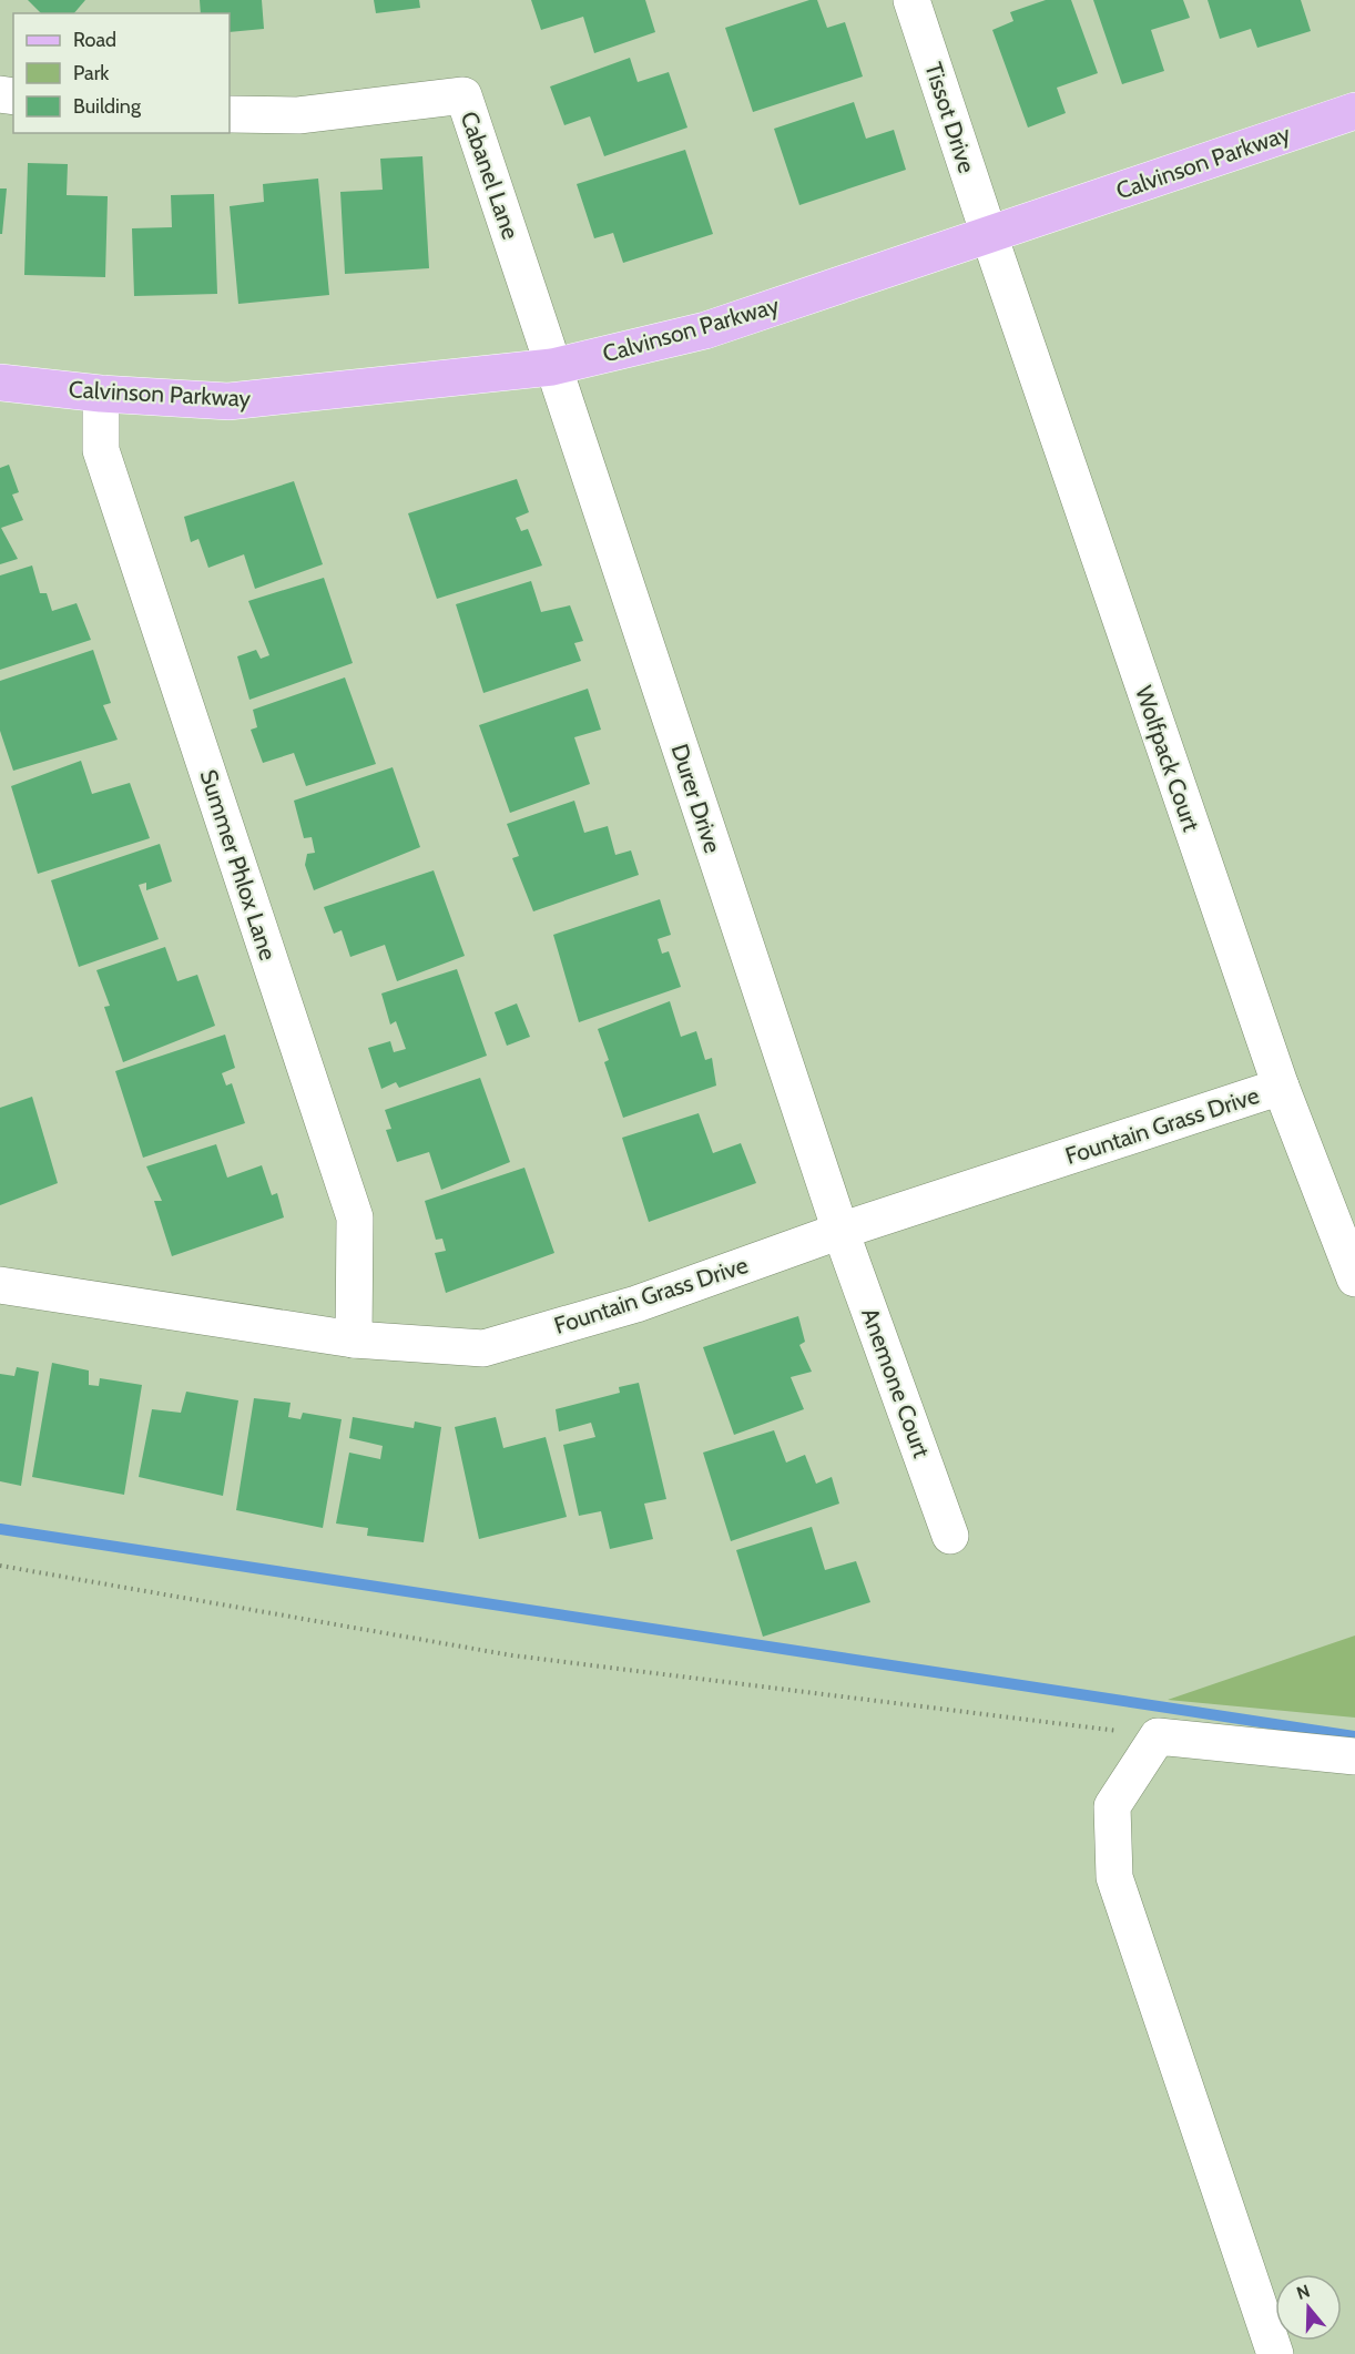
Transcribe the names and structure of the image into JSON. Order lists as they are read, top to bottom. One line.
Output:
{"streets":{"main road":["Calvinson Parkway"],"street":["Tissot Drive","Cabanel Lane","Wolfpack Court","Durer Drive","Summer Phlox Lane","Fountain Grass Drive","Anemone Court"]},"crossings":[["Tissot Drive","Calvinson Parkway"],["Tissot Drive","Wolfpack Court"],["Calvinson Parkway","Cabanel Lane"],["Calvinson Parkway","Wolfpack Court"],["Calvinson Parkway","Durer Drive"],["Calvinson Parkway","Summer Phlox Lane"],["Cabanel Lane","Durer Drive"],["Wolfpack Court","Fountain Grass Drive"],["Durer Drive","Fountain Grass Drive"],["Durer Drive","Anemone Court"],["Summer Phlox Lane","Fountain Grass Drive"],["Fountain Grass Drive","Anemone Court"]],"legend":["Road","Park","Building"],"north":"top"}
